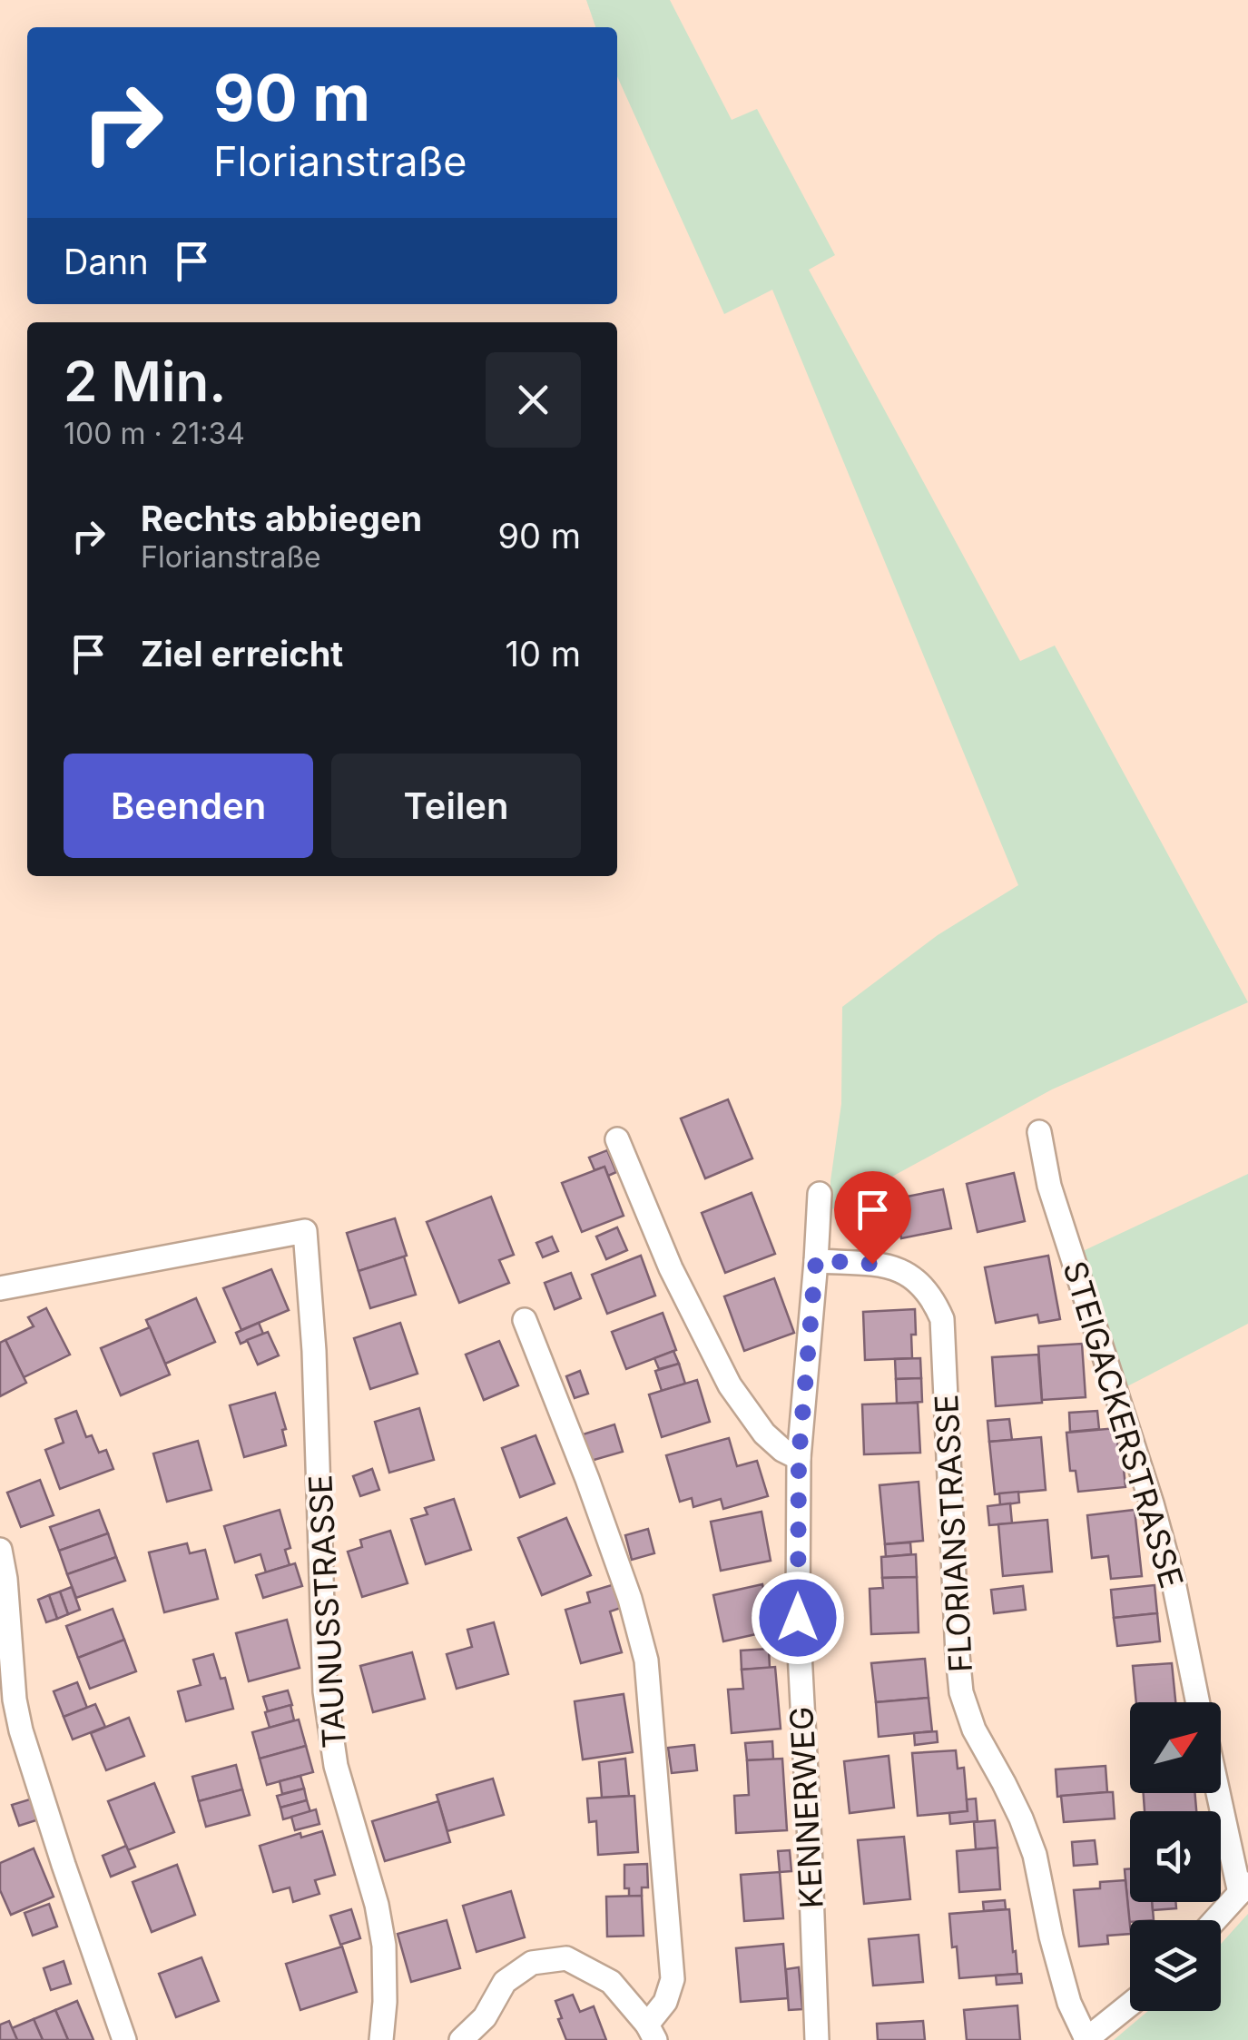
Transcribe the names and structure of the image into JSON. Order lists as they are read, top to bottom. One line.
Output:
{"streets":{"street":["STEIGACKERSTRASSE","FLORIANSTRASSE","TAUNUSSTRASSE","KENNERWEG"]},"crossings":[["FLORIANSTRASSE","KENNERWEG"]],"north":"top right","page":{"turn":["90 m","Florianstraße"],"then":"Dann","heading":["2 Min.","100 m · 21:34"],"list":[{"name":"Rechts abbiegen","note":"Florianstraße","value":"90 m"},{"name":"Ziel erreicht","value":"10 m"}],"buttons":["Beenden","Teilen"]}}
